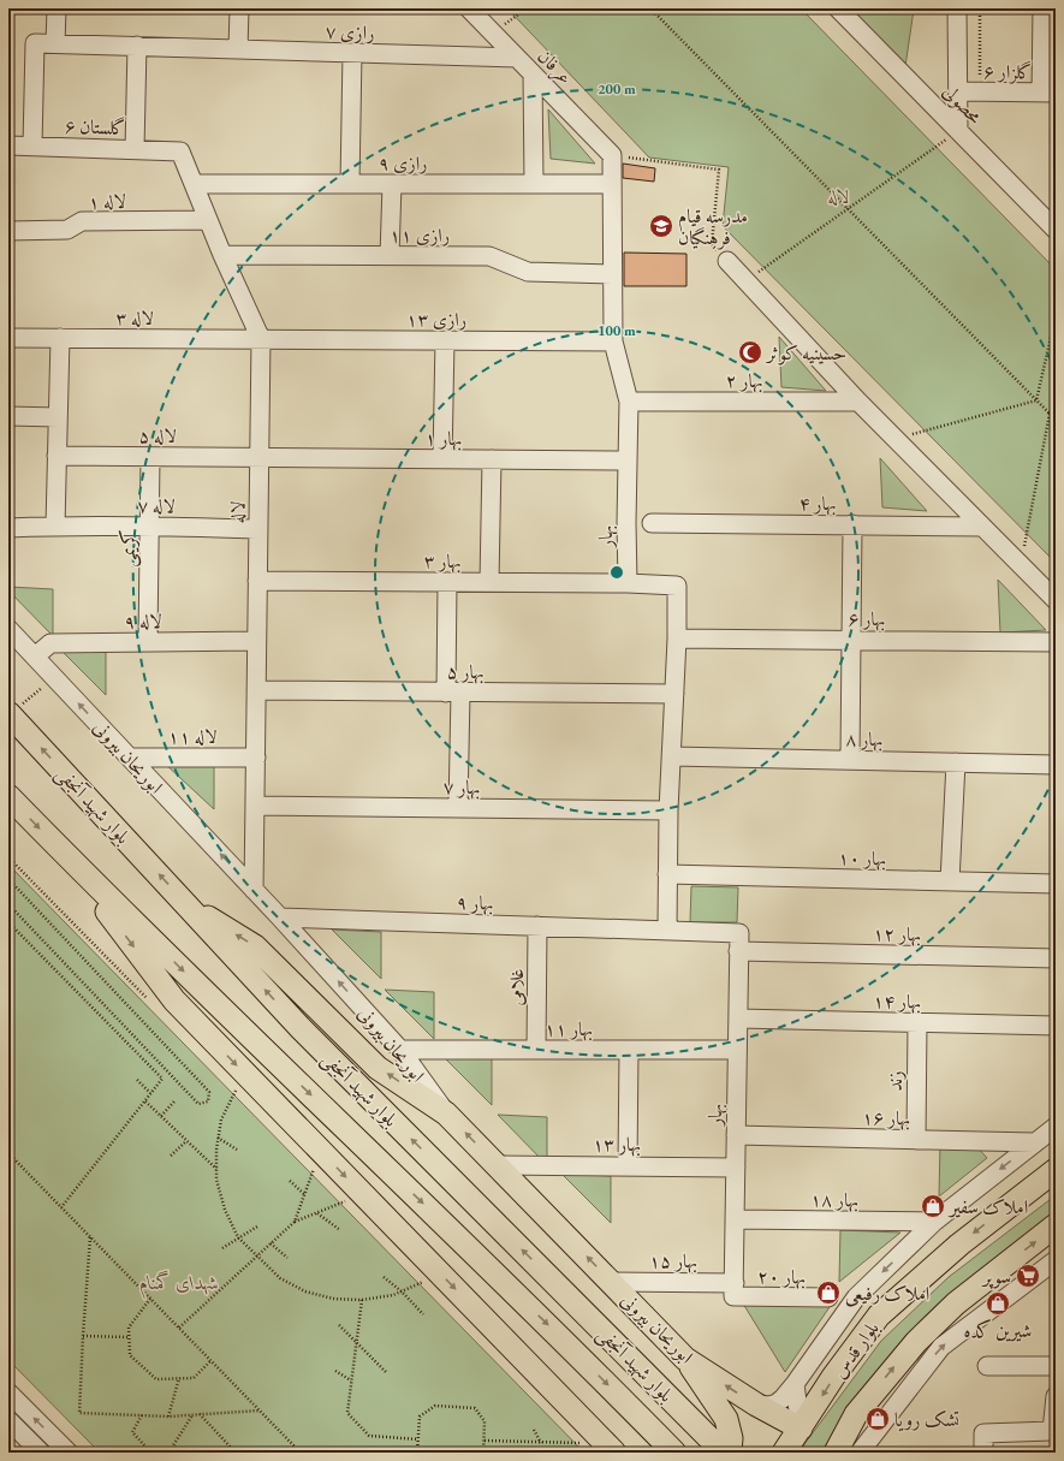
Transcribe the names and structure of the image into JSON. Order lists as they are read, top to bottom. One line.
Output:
{"streets":{"main road":["ابوریحان بیرونی","بلوار شهید آنجفی","بلوار قدس"],"street":["رازی ۷","عرفان","گلزار ۶","محصولی","گلستان ۶","رازی ۹","لاله ۱","رازی ۱۱","لاله ۳","رازی ۱۳","بهار ۲","لاله ۵","بهار ۱","بهار ۴","لاله ۷","لاله","بهار","کریمی","بهار ۳","بهار ۶","لاله ۹","بهار ۵","لاله ۱۱","بهار ۸","بهار ۷","بهار ۱۰","بهار ۹","بهار ۱۲","غلامی","بهار ۱۴","بهار ۱۱","زند","بهار ۱۶","بهار ۱۳","بهار ۱۸","بهار ۱۵","بهار ۲۰"]},"crossings":[["رازی ۷","عرفان"],["رازی ۷","گلستان ۶"],["عرفان","بهار"],["گلستان ۶","لاله"],["رازی ۹","لاله"],["رازی ۹","بهار"],["لاله ۱","لاله"],["رازی ۱۱","لاله"],["رازی ۱۱","بهار"],["لاله ۳","رازی ۱۳"],["لاله ۳","لاله"],["رازی ۱۳","لاله"],["رازی ۱۳","بهار"],["بهار ۲","بهار"],["لاله ۵","بهار ۱"],["لاله ۵","لاله"],["لاله ۵","کریمی"],["بهار ۱","لاله"],["بهار ۱","بهار"],["لاله ۷","لاله"],["لاله ۷","کریمی"],["لاله","بهار ۳"],["لاله","لاله ۹"],["لاله","بهار ۵"],["لاله","لاله ۱۱"],["لاله","ابوریحان بیرونی"],["لاله","بهار ۷"],["بهار","بهار ۳"],["بهار","بهار ۹"],["بهار","بهار ۱۲"],["بهار","بهار ۱۴"],["بهار","بهار ۱۱"],["بهار","بهار ۱۶"],["بهار","بهار ۱۳"],["بهار","بهار ۱۸"],["بهار","بهار ۱۵"],["بهار","بهار ۲۰"],["کریمی","لاله ۹"],["لاله ۹","ابوریحان بیرونی"],["لاله ۱۱","ابوریحان بیرونی"],["ابوریحان بیرونی","بهار ۹"],["ابوریحان بیرونی","بهار ۱۱"],["ابوریحان بیرونی","بهار ۱۳"],["ابوریحان بیرونی","بهار ۱۵"],["ابوریحان بیرونی","بلوار قدس"],["بهار ۹","غلامی"],["غلامی","بهار ۱۱"],["بهار ۱۴","زند"],["زند","بهار ۱۶"],["بهار ۱۵","بهار ۲۰"]],"one_way":["ابوریحان بیرونی"],"parks":["لاله","شهدای گمنام"],"places":{"school or university":["مدرسه قیام فرهنگیان"],"mosque":["حسینیه کوثر"],"shop":["املاک سفیر","املاک رفیعی","شیرین کده","تشک رویا"],"supermarket":["سوپر"]},"rings":["200 m","100 m"]}
